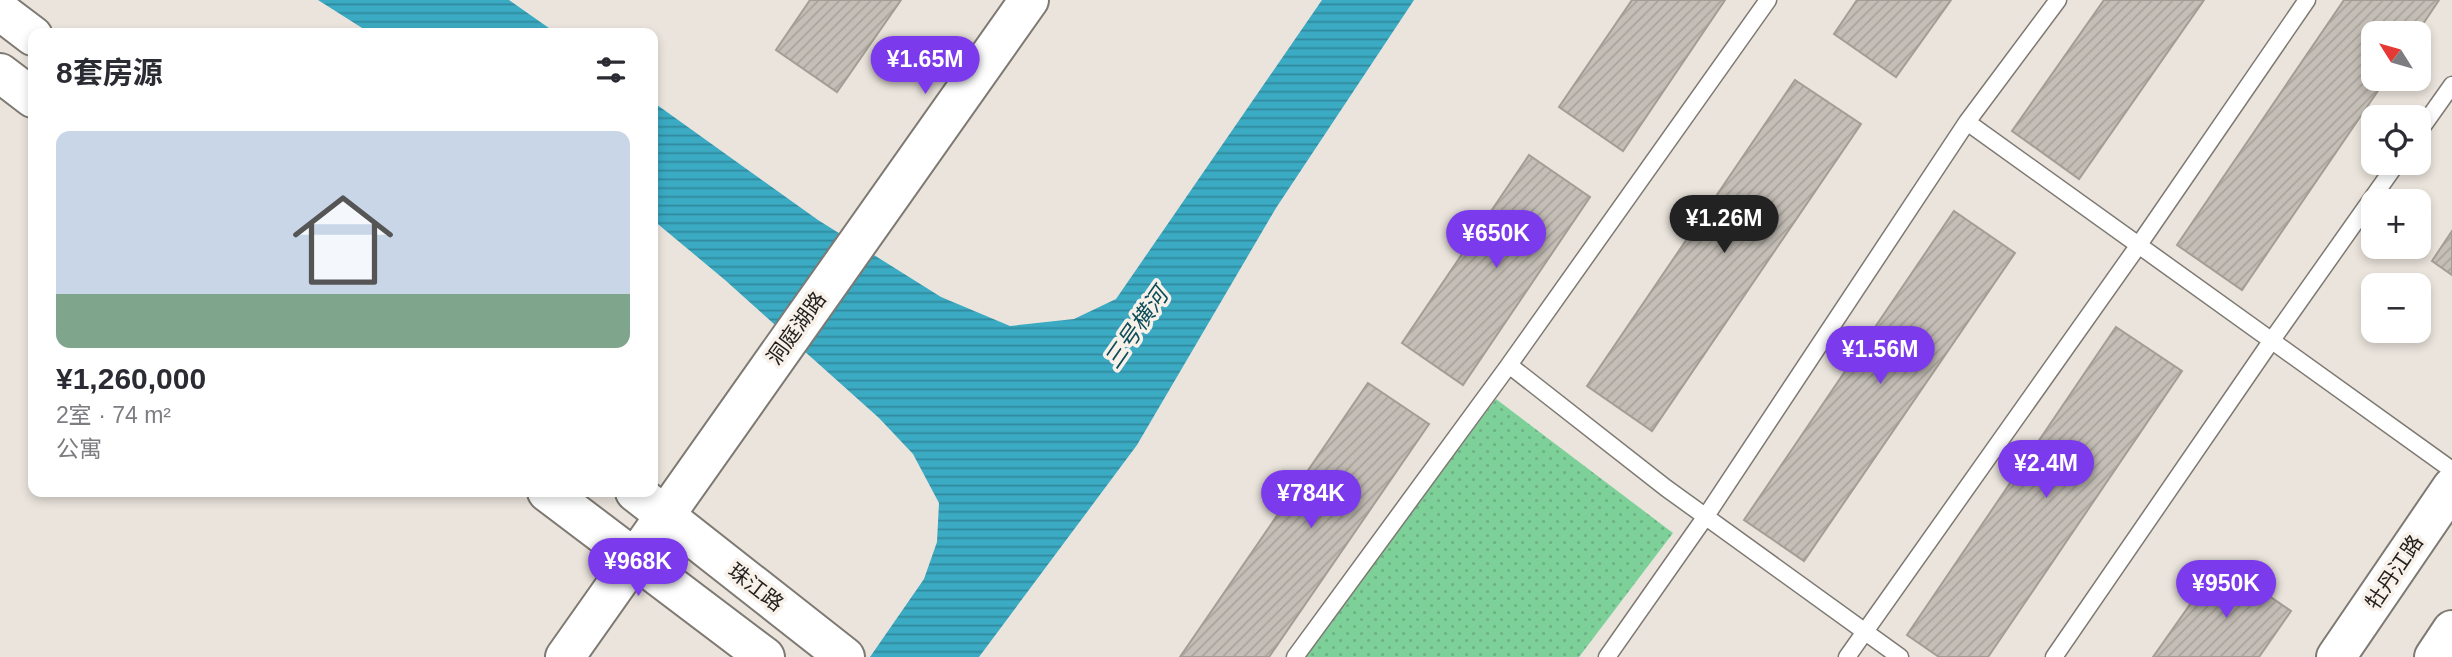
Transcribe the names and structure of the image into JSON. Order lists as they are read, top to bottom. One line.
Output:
{"streets":{"street":["洞庭湖路","牡丹江路","珠江路"]},"crossings":[["洞庭湖路","珠江路"]],"water":["三号横河"],"north":"top left","page":{"map_buttons":["+","−"],"heading":"8套房源","price":["¥1.65M","¥1.26M","¥650K","¥1.56M","¥2.4M","¥784K","¥968K","¥950K"],"list":[{"name":"¥1,260,000","note":"2室 · 74 m² · 公寓"}]}}
